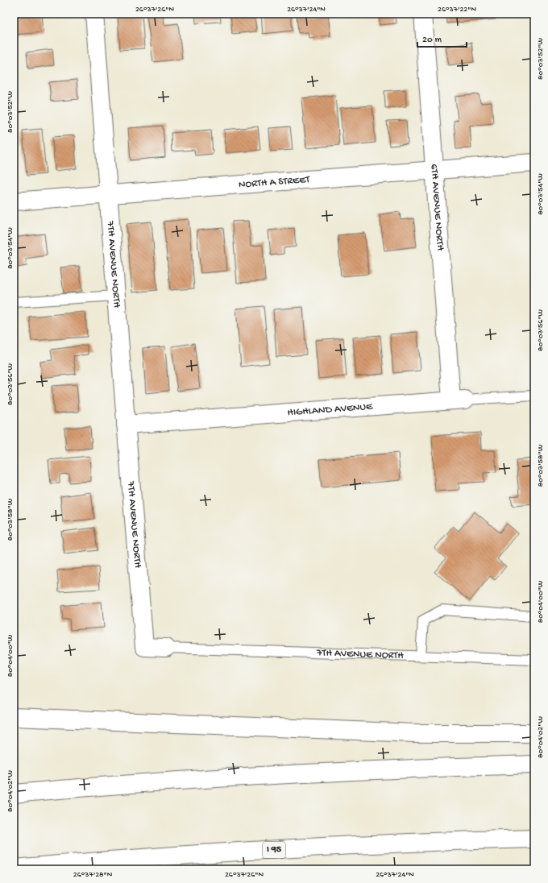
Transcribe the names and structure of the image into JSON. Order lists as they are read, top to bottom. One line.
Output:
{"streets":{"main road":["NORTH A STREET","6TH AVENUE NORTH","7TH AVENUE NORTH","HIGHLAND AVENUE","I 95"]},"crossings":[["NORTH A STREET","6TH AVENUE NORTH"],["NORTH A STREET","7TH AVENUE NORTH"],["6TH AVENUE NORTH","HIGHLAND AVENUE"],["7TH AVENUE NORTH","HIGHLAND AVENUE"]],"scale_bar":"20 m","coordinates":["26°37'26\"N","26°37'24\"N","26°37'22\"N","80°03'52\"W","80°03'54\"W","80°03'56\"W","80°03'58\"W","80°04'00\"W","80°04'02\"W","26°37'28\"N"]}
